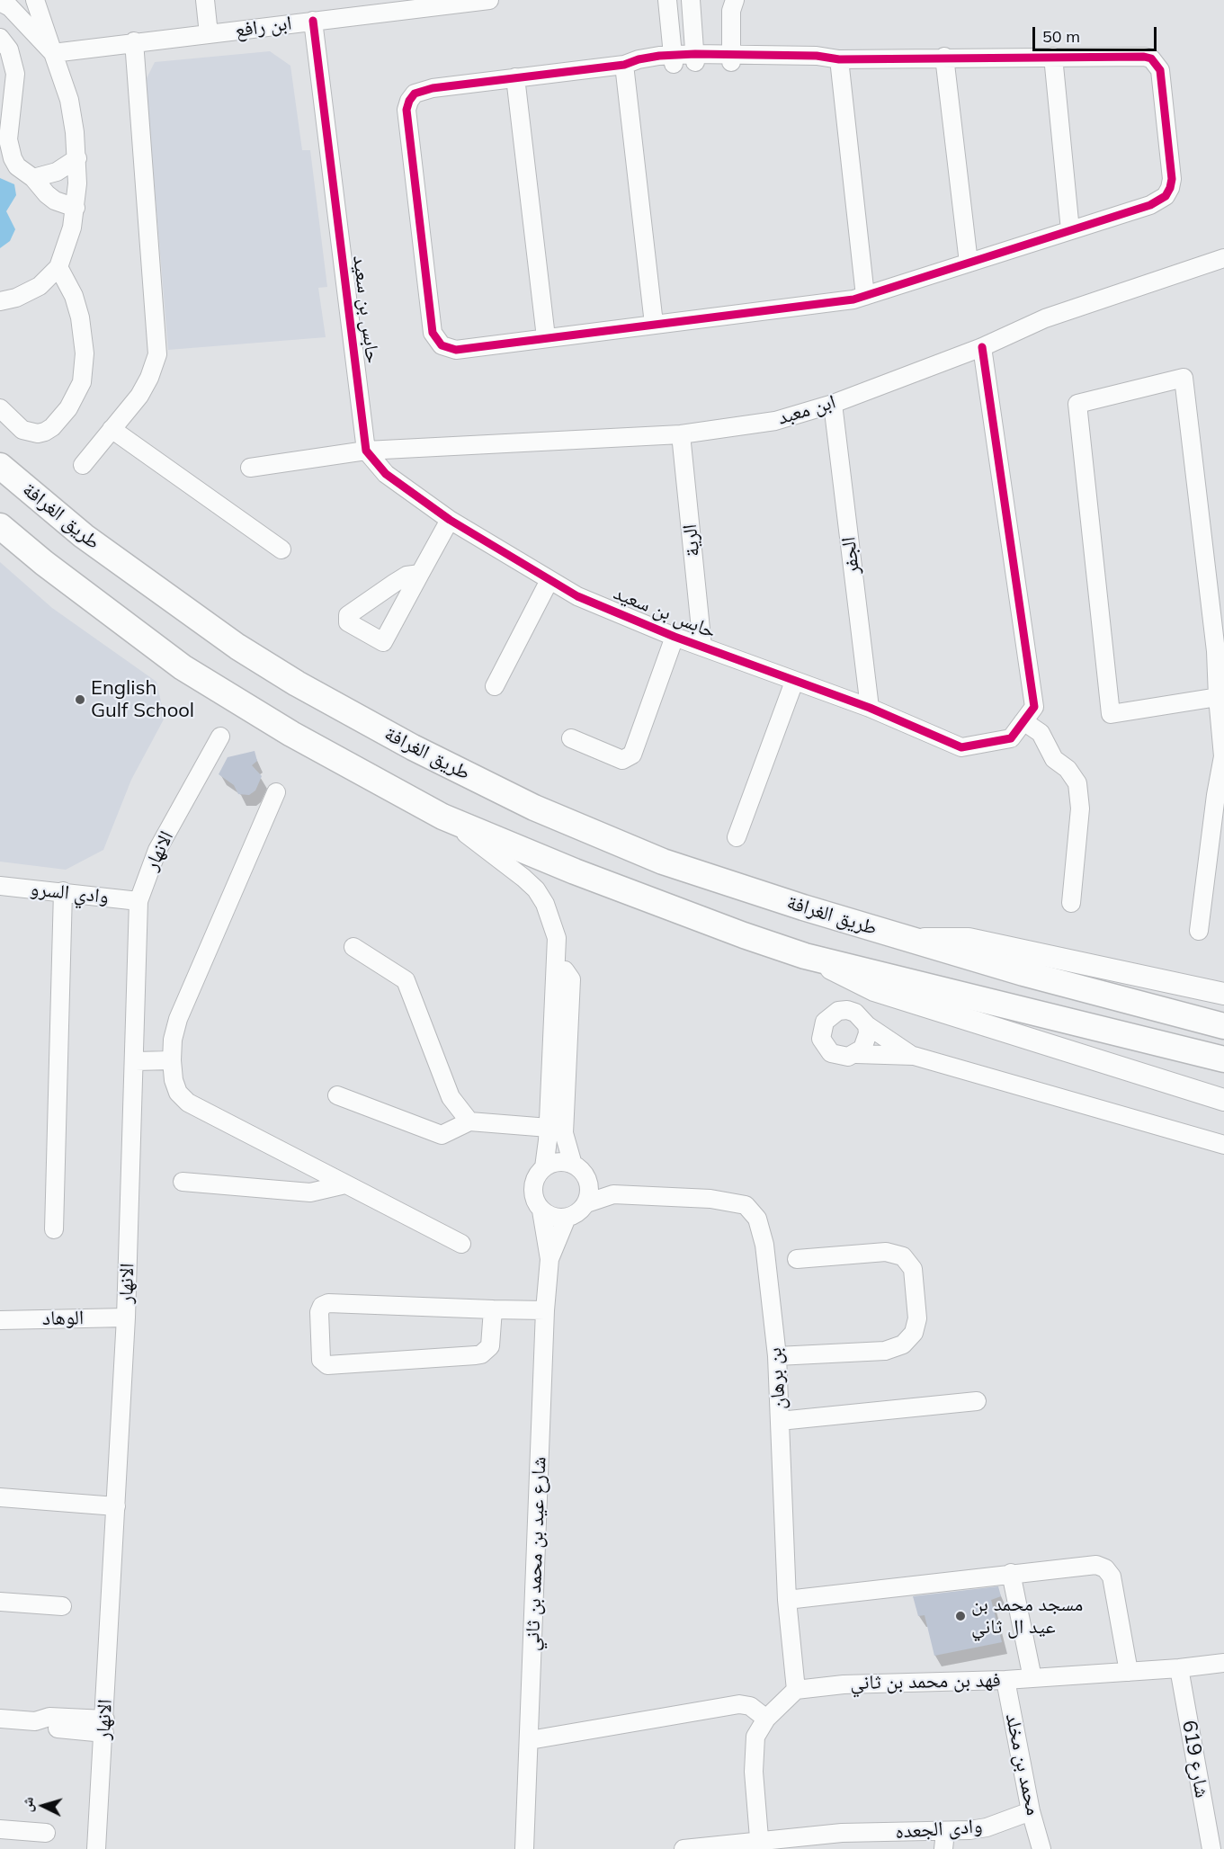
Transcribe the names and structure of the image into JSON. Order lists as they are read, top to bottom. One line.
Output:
{"streets":{"highway":["طريق الغرافة"],"street":["ابن رافع","حابس بن سعيد","ابن معبد","الرية","الجفر","الانهار","وادي السرو","الوهاد","بن برهان","شارع عيد بن محمد بن ثاني","فهد بن محمد بن ثاني","شارع 619","محمد بن مخلد","وادى الجعده"]},"crossings":[["ابن رافع","حابس بن سعيد"],["حابس بن سعيد","ابن معبد"],["حابس بن سعيد","الرية"],["حابس بن سعيد","الجفر"],["ابن معبد","الرية"],["ابن معبد","الجفر"],["الانهار","وادي السرو"],["الانهار","الوهاد"],["بن برهان","شارع عيد بن محمد بن ثاني"],["بن برهان","فهد بن محمد بن ثاني"],["فهد بن محمد بن ثاني","شارع 619"],["فهد بن محمد بن ثاني","محمد بن مخلد"],["محمد بن مخلد","وادى الجعده"]],"places":["English Gulf School","مسجد محمد بن عيد ال ثاني"],"scale_bar":"50 m","north":"left"}
